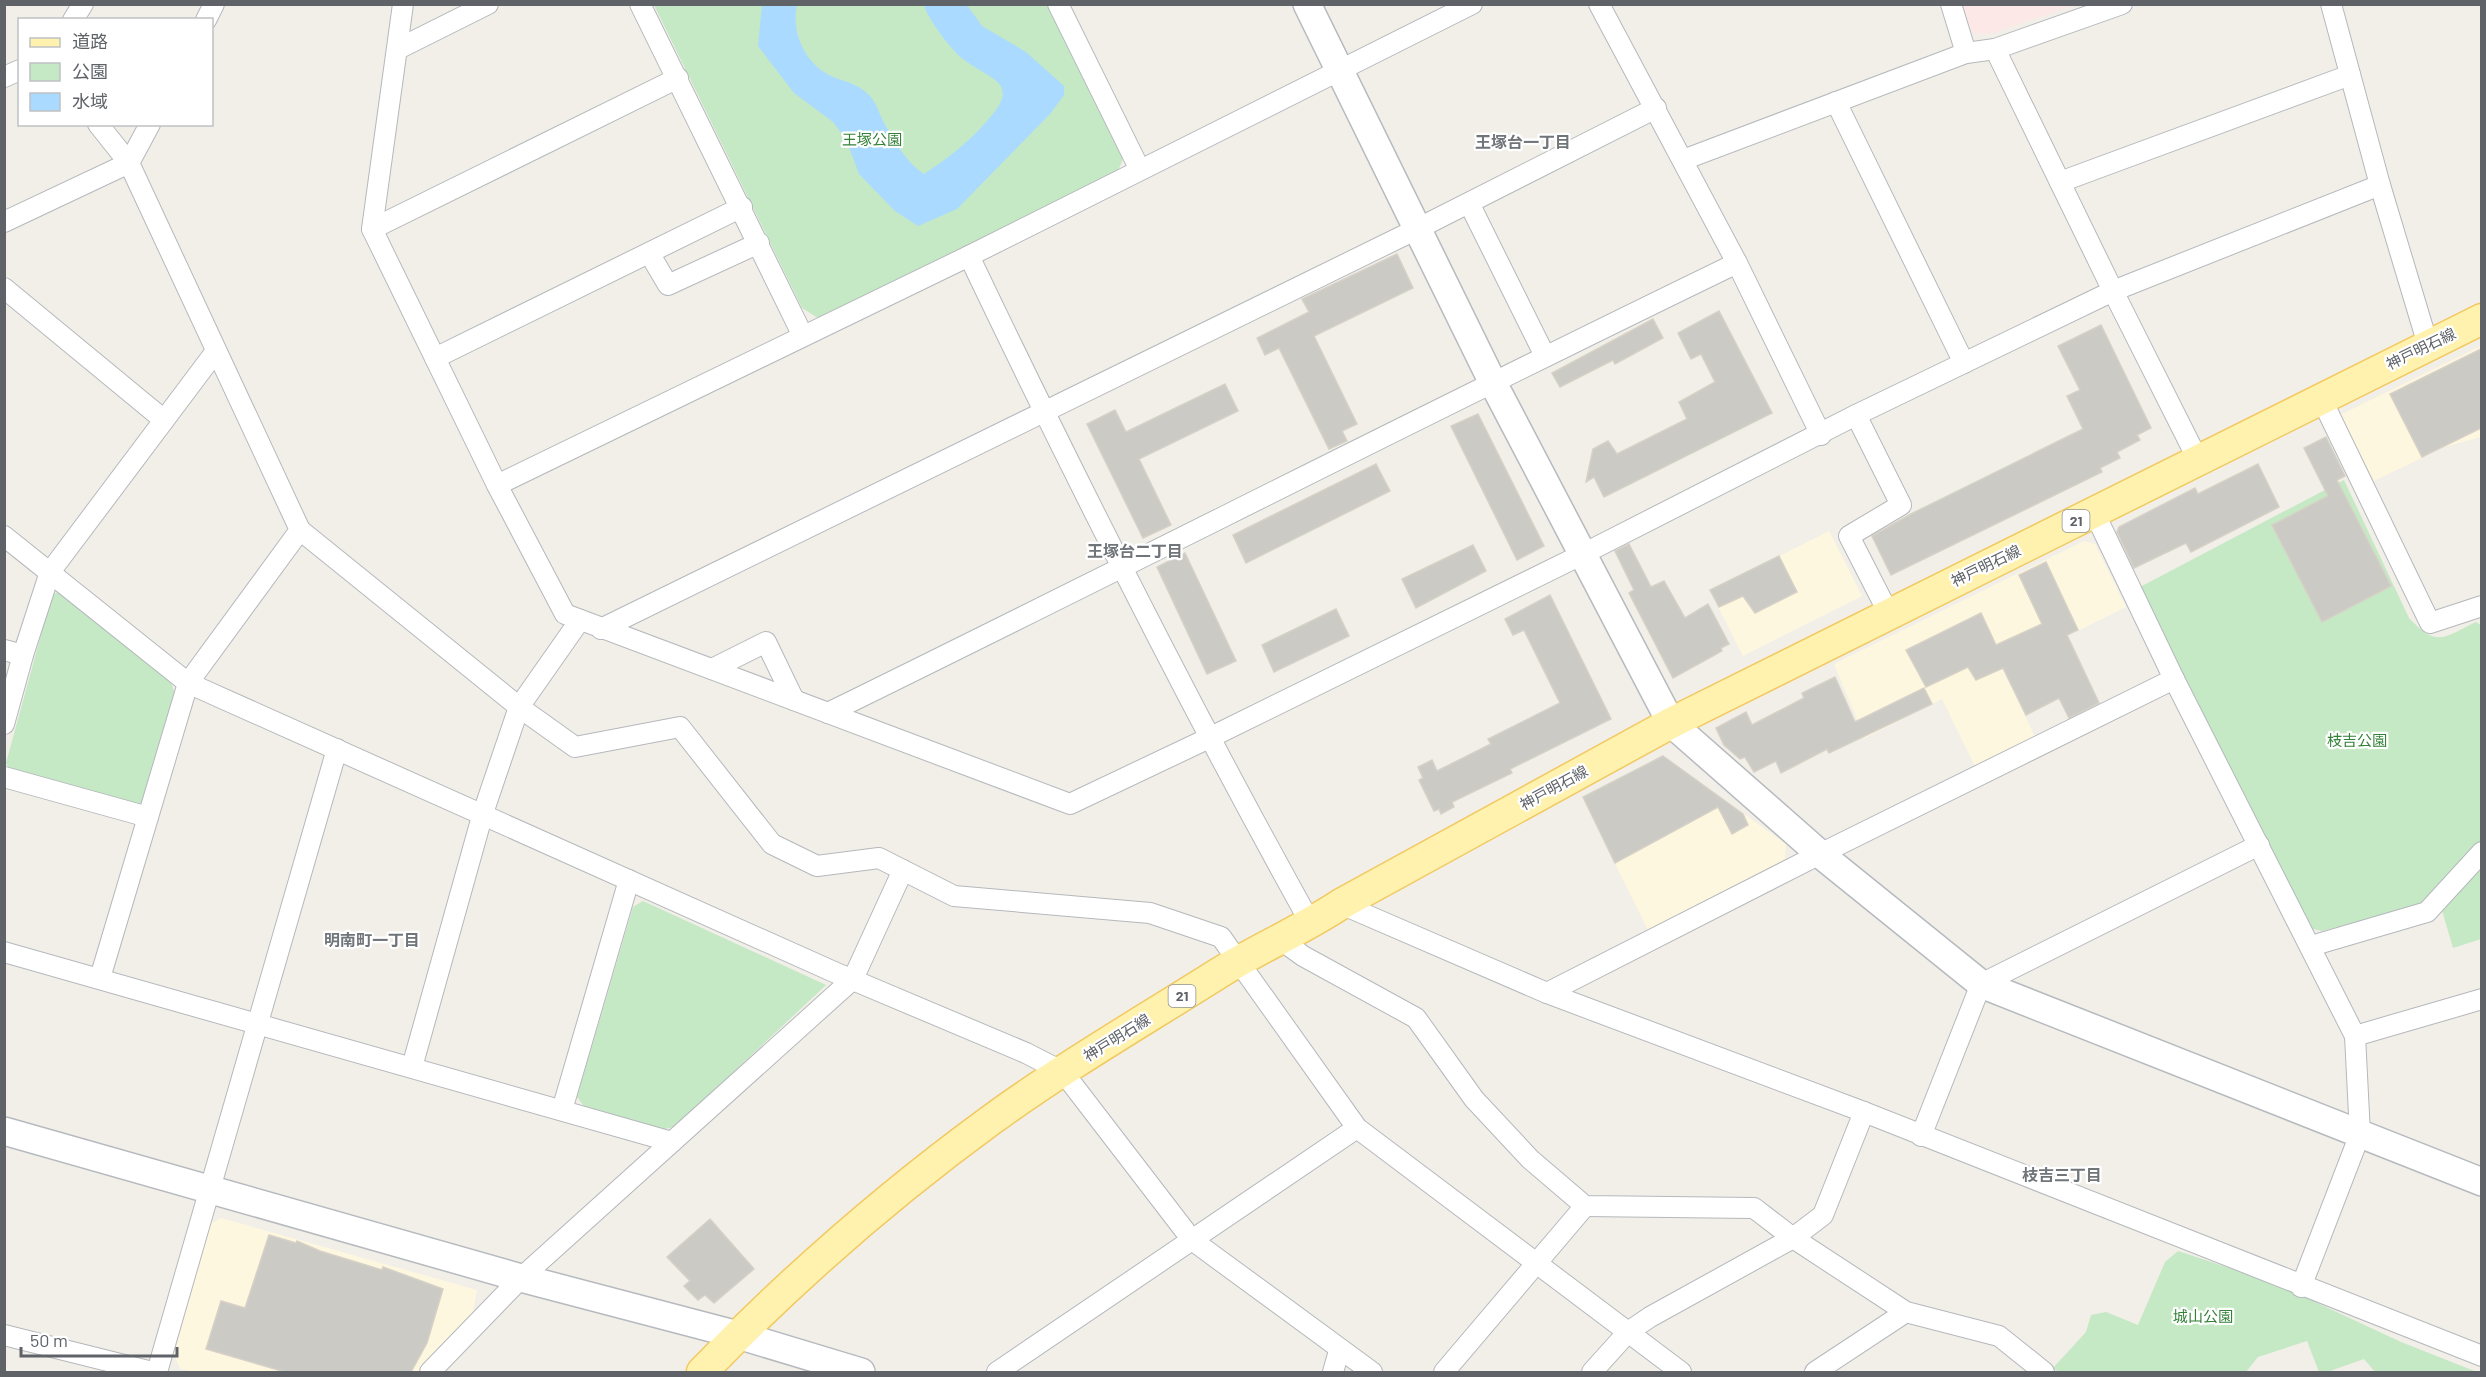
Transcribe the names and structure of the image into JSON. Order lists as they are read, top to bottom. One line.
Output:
{"streets":{"main road":["神戸明石線","21"]},"districts":["王塚台一丁目","王塚台二丁目","明南町一丁目","枝吉三丁目"],"parks":["王塚公園","枝吉公園","城山公園"],"legend":["道路","公園","水域"],"scale_bar":"50 m"}
